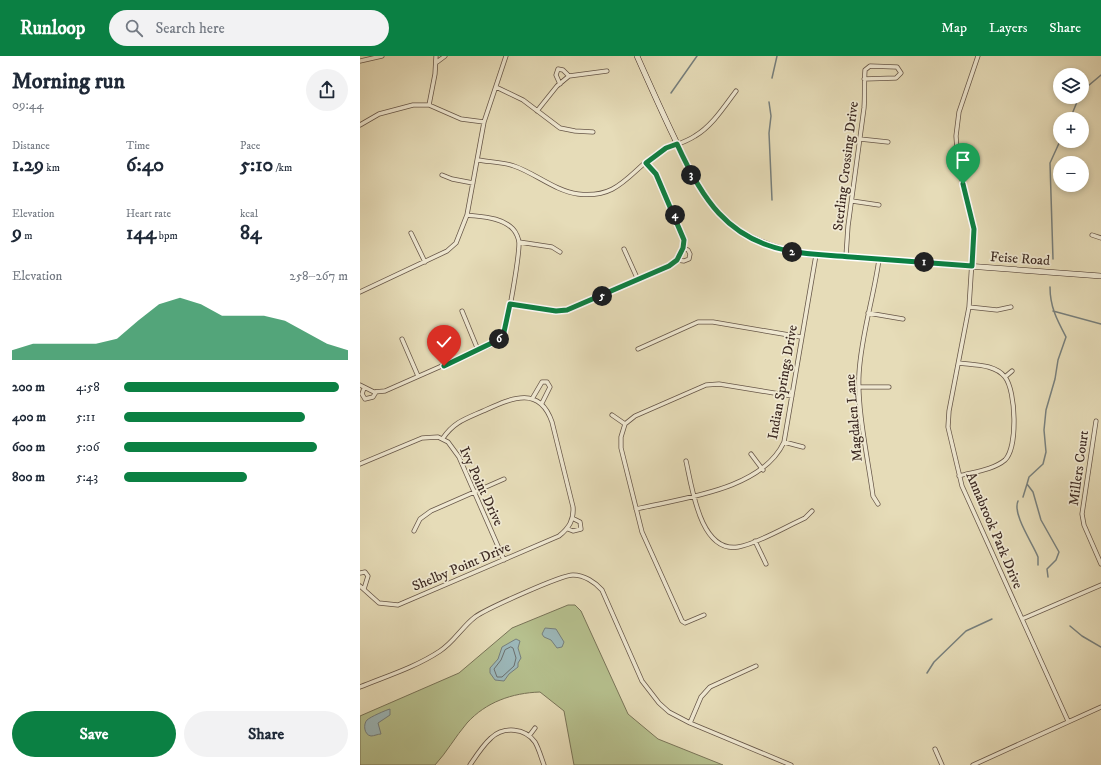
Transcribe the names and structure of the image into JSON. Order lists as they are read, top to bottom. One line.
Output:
{"streets":{"main road":["Feise Road"],"street":["Sterling Crossing Drive","Indian Springs Drive","Magdalen Lane","Millers Court","Ivy Point Drive","Annabrook Park Drive","Shelby Point Drive"]},"crossings":[["Sterling Crossing Drive","Feise Road"],["Feise Road","Indian Springs Drive"],["Feise Road","Magdalen Lane"],["Feise Road","Annabrook Park Drive"],["Ivy Point Drive","Shelby Point Drive"]],"page":{"header":"Runloop","search":"Search here","nav":["Map","Layers","Share"],"heading":["Morning run","09:44"],"map_buttons":["+","−"],"stats":[["Distance","1.29 km"],["Time","6:40"],["Pace","5:10 /km"],["Elevation","9 m"],["Heart rate","144 bpm"],["kcal","84"]],"pins":["3","4","2","1","5","6"],"chart":["Elevation","258–267 m"],"list":[{"name":"200 m","note":"4:58"},{"name":"400 m","note":"5:11"},{"name":"600 m","note":"5:06"},{"name":"800 m","note":"5:43"}],"buttons":["Save","Share"]}}
